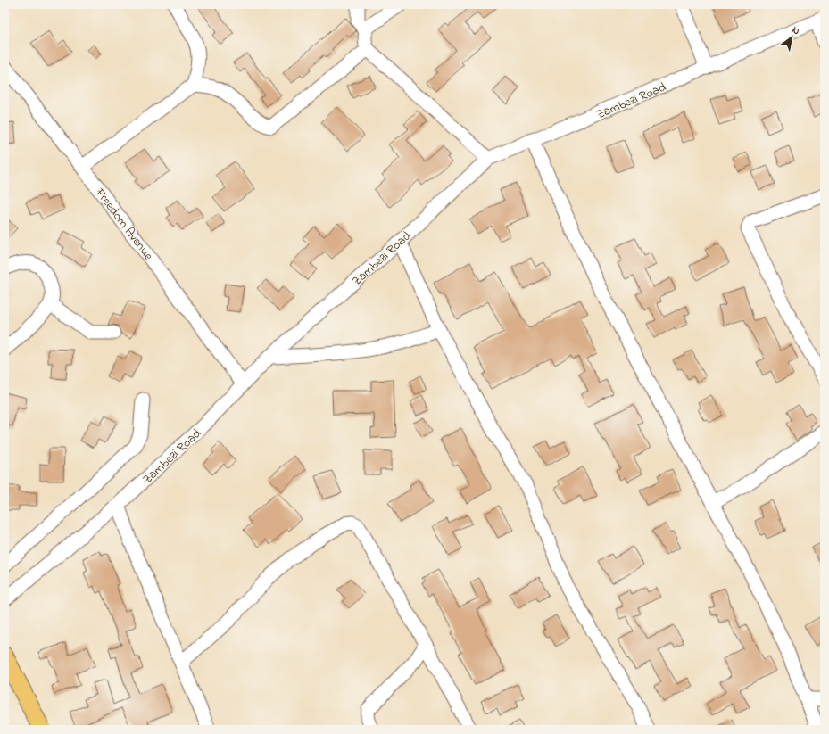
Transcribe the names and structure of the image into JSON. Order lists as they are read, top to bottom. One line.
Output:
{"streets":{"street":["Zambezi Road","Freedom Avenue"]},"crossings":[["Zambezi Road","Freedom Avenue"]],"north":"top right"}
